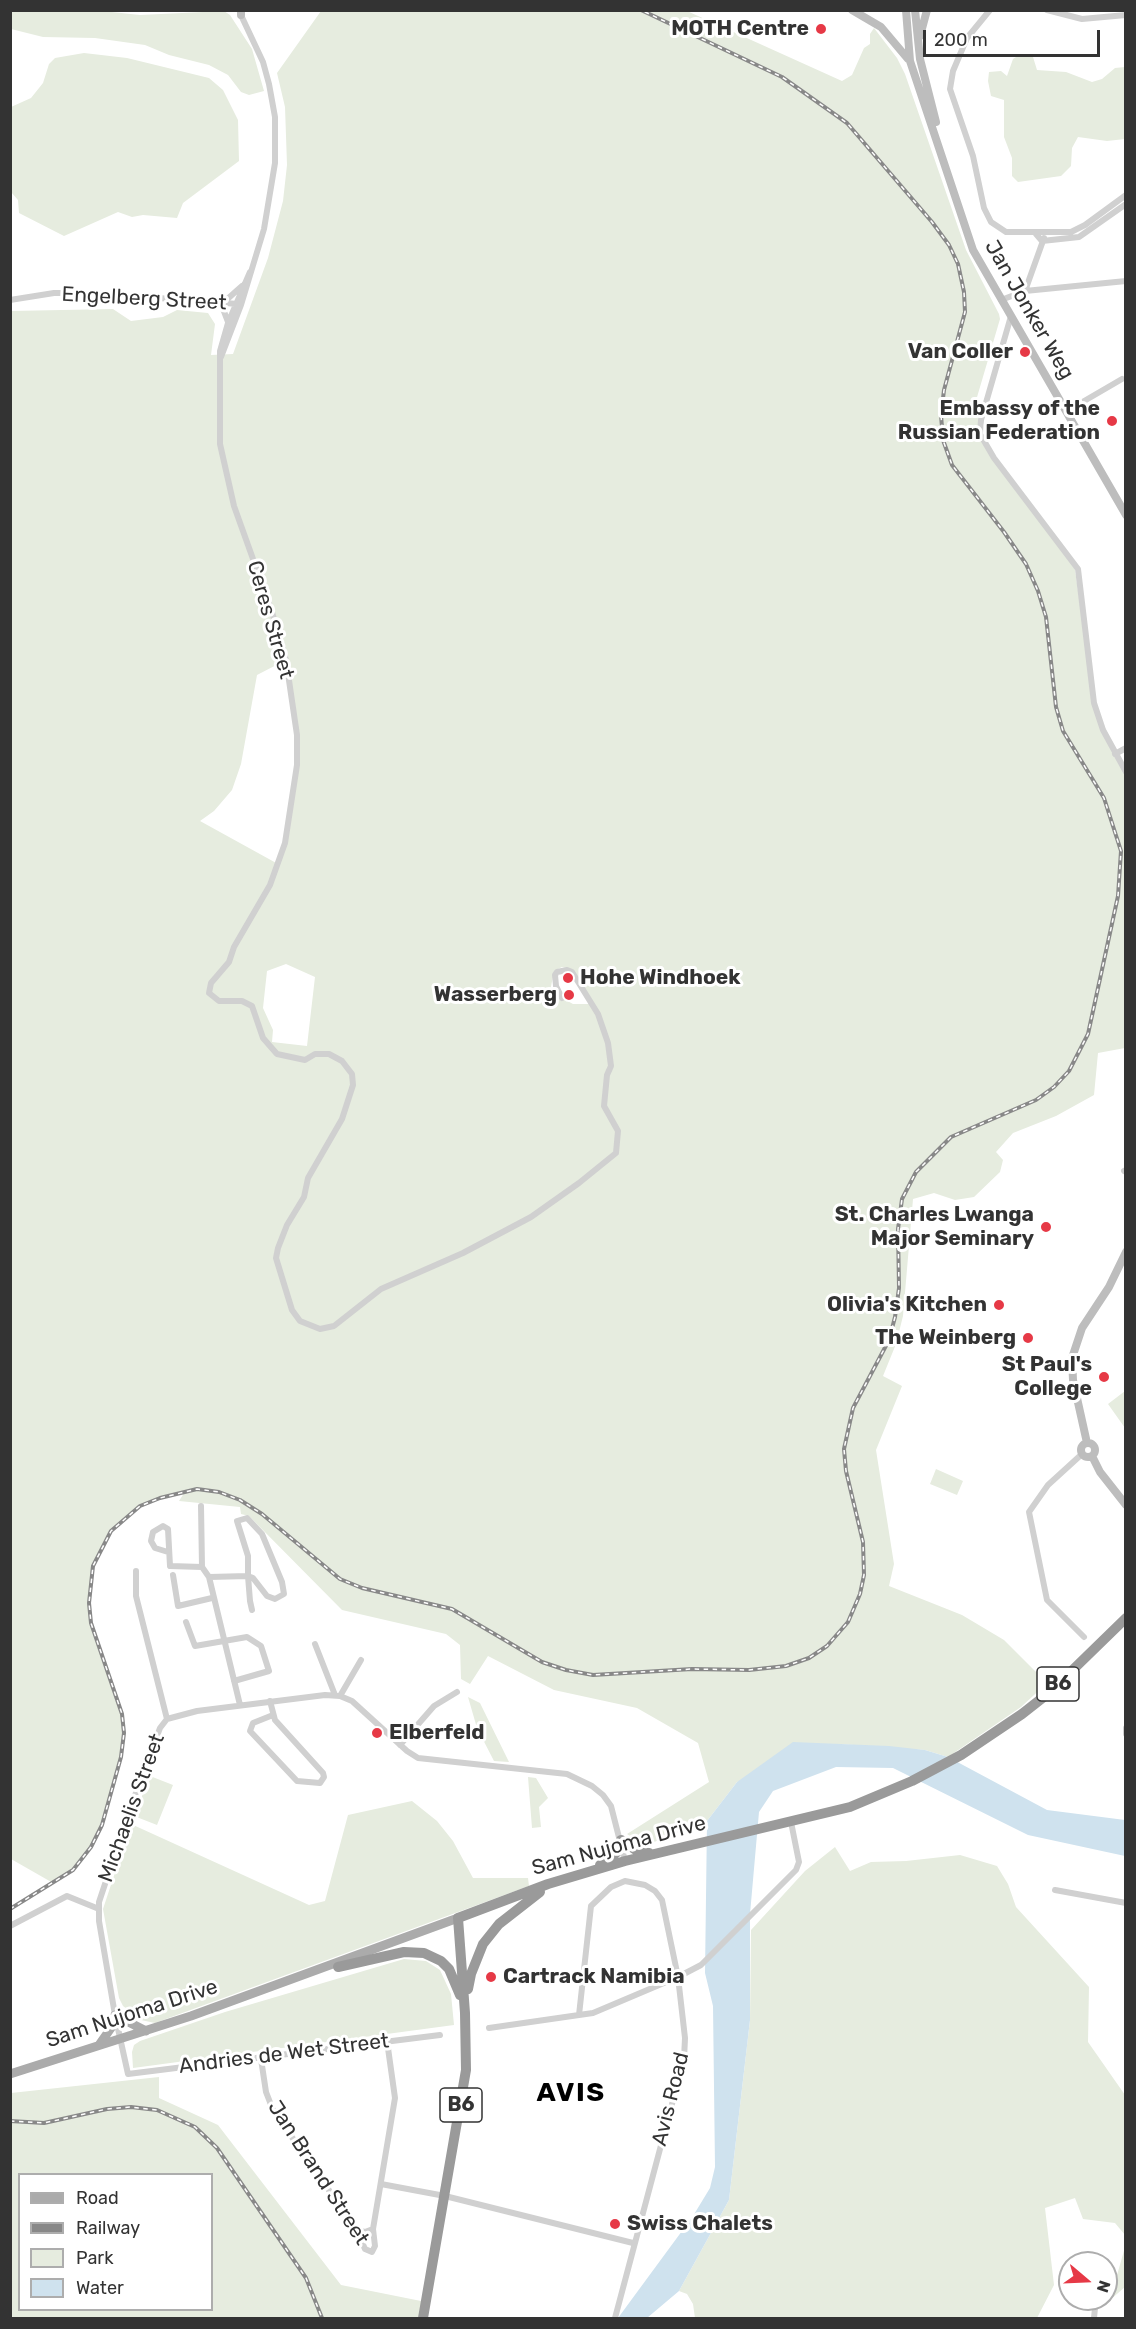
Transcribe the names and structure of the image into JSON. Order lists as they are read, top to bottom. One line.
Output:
{"streets":{"highway":["B6","Sam Nujoma Drive"],"main road":["Jan Jonker Weg"],"street":["Engelberg Street","Ceres Street","Michaelis Street","Andries de Wet Street","Avis Road","Jan Brand Street"]},"crossings":[["Engelberg Street","Ceres Street"],["B6","Sam Nujoma Drive"],["Michaelis Street","Sam Nujoma Drive"],["Michaelis Street","Andries de Wet Street"],["Andries de Wet Street","Jan Brand Street"]],"districts":["AVIS"],"places":["MOTH Centre","Van Coller","Embassy of the Russian Federation","Hohe Windhoek","Wasserberg","St. Charles Lwanga Major Seminary","Olivia's Kitchen","The Weinberg","St Paul's College","Elberfeld","Cartrack Namibia","Swiss Chalets"],"legend":["Road","Railway","Park","Water"],"scale_bar":"200 m","north":"right"}
